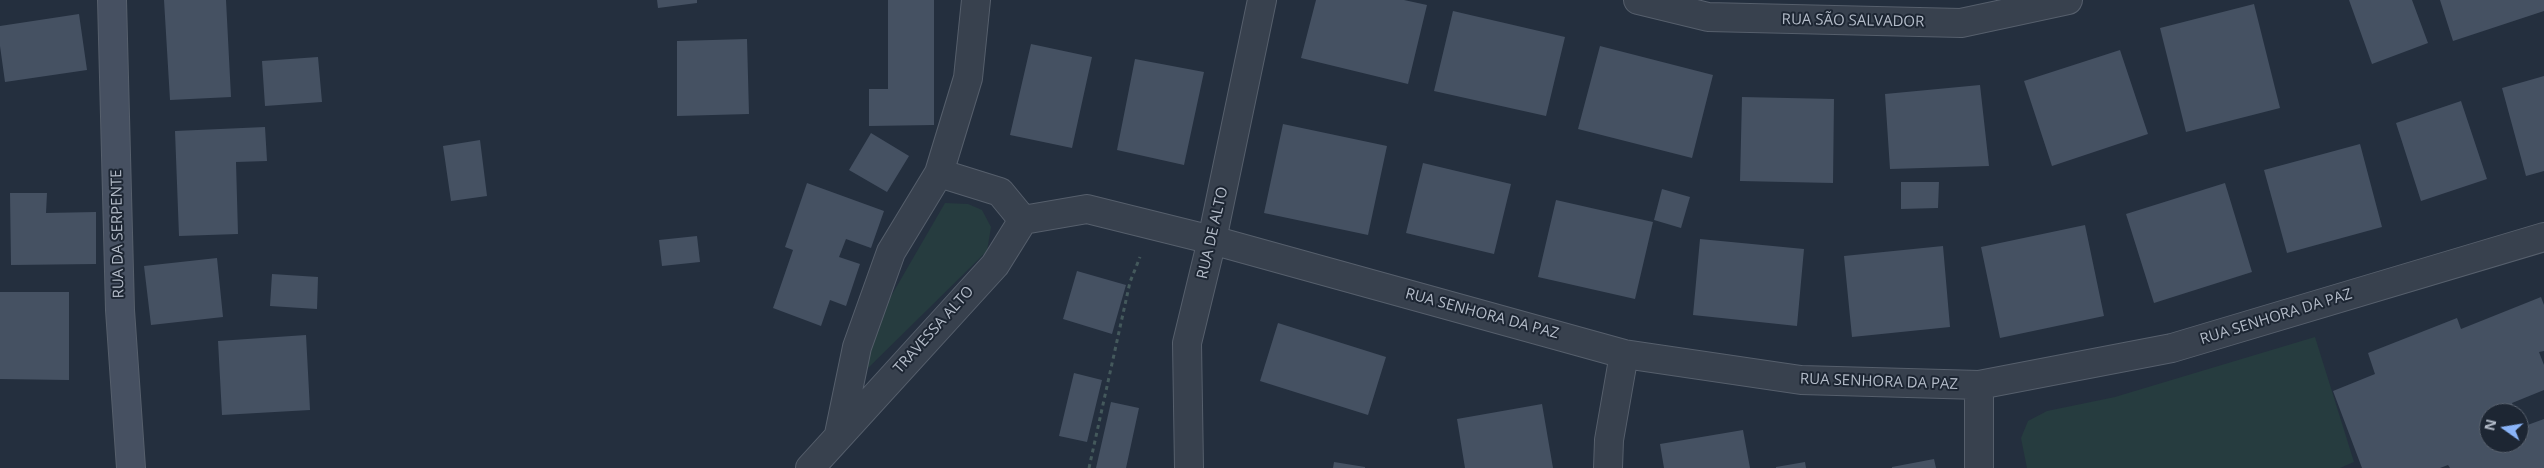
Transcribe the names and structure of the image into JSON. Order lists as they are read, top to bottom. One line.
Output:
{"streets":{"street":["RUA SÃO SALVADOR","RUA DE ALTO","RUA DA SERPENTE","RUA SENHORA DA PAZ","TRAVESSA ALTO"]},"crossings":[["RUA DE ALTO","RUA SENHORA DA PAZ"]],"north":"left"}
